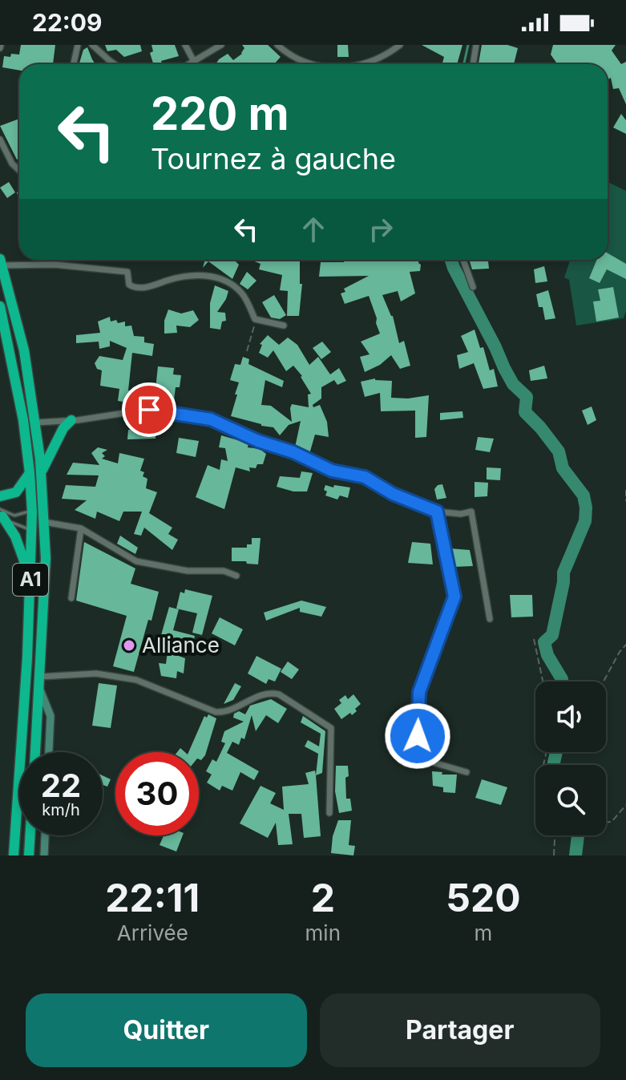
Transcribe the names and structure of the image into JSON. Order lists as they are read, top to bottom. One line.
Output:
{"streets":{"highway":["A1"]},"places":["Alliance"],"page":{"status":"22:09","turn":["220 m","Tournez à gauche"],"speed":"22 km/h","limit":"30","eta":["22:11","Arrivée","2","min","520","m"],"buttons":["Quitter","Partager"]}}
